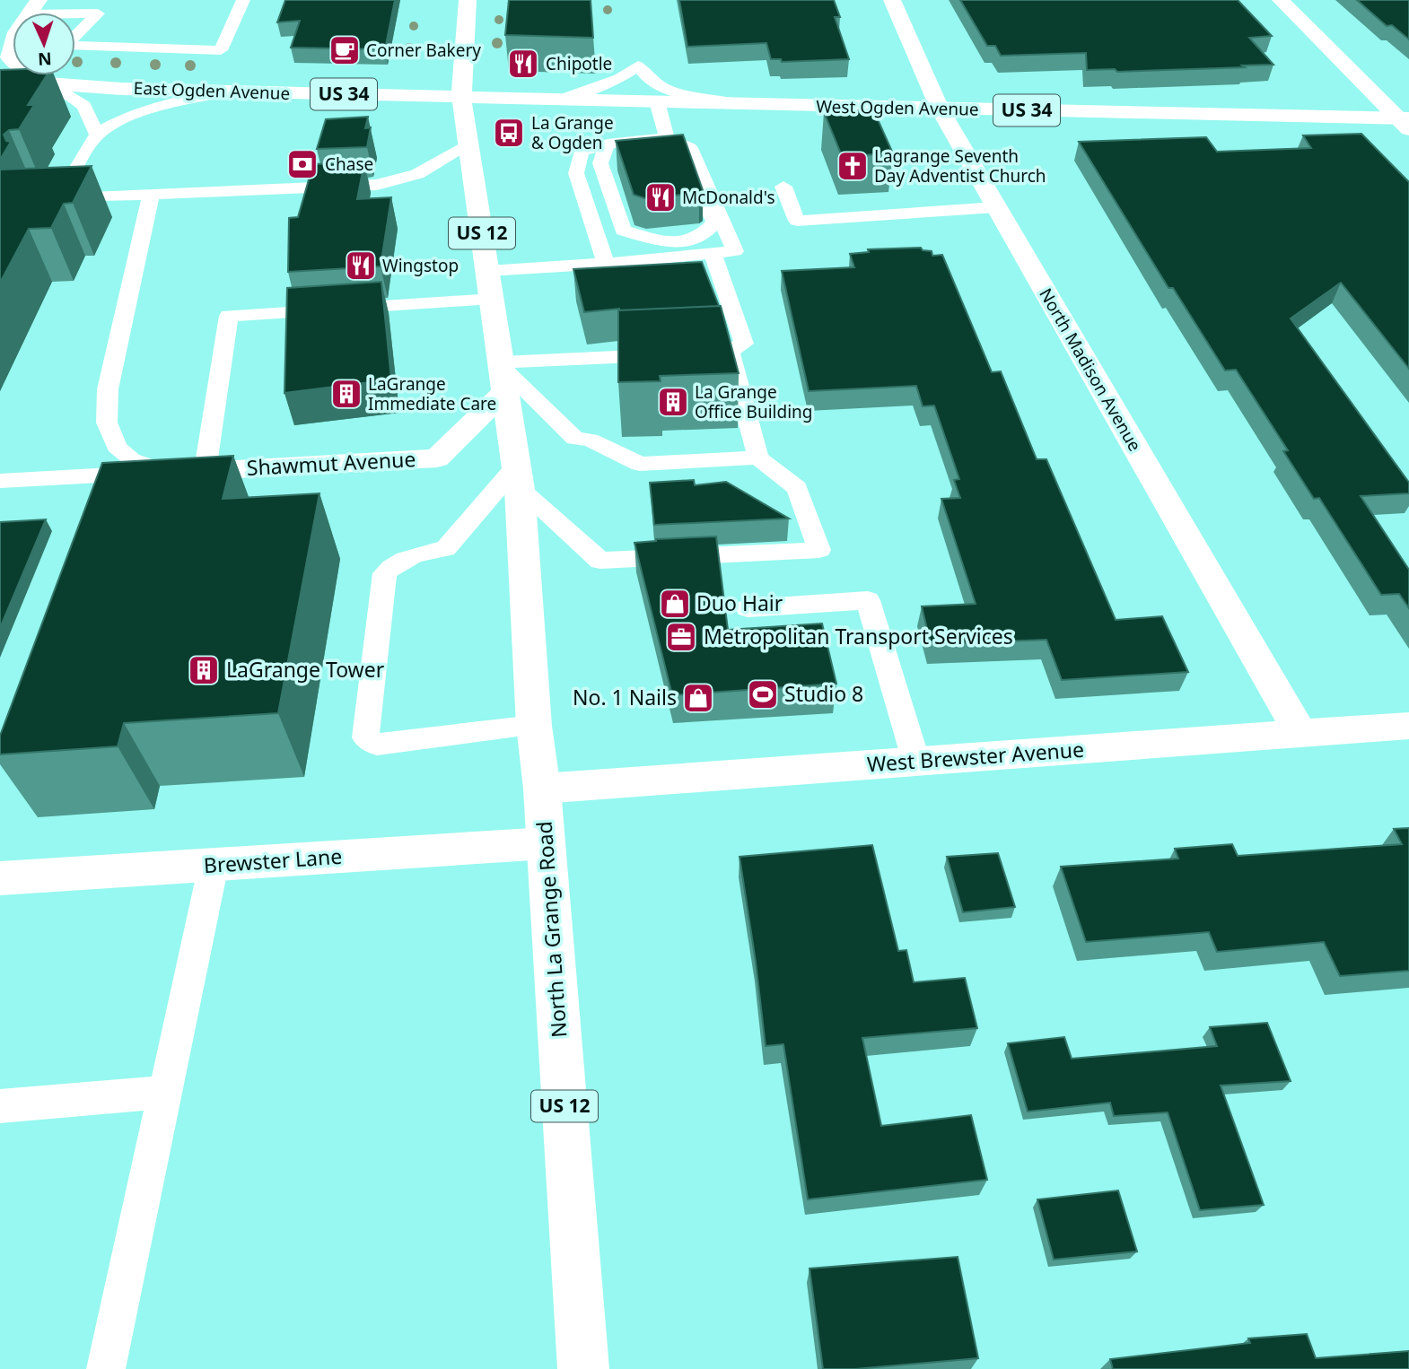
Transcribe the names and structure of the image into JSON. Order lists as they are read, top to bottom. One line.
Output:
{"streets":{"main road":["East Ogden Avenue","US 34","West Ogden Avenue","US 12","North Madison Avenue","Shawmut Avenue","West Brewster Avenue","Brewster Lane","North La Grange Road"]},"crossings":[["East Ogden Avenue","West Ogden Avenue"],["East Ogden Avenue","US 12"],["West Ogden Avenue","US 12"],["West Ogden Avenue","North Madison Avenue"],["US 12","Shawmut Avenue"],["US 12","North La Grange Road"],["North Madison Avenue","West Brewster Avenue"],["West Brewster Avenue","North La Grange Road"],["Brewster Lane","North La Grange Road"]],"places":{"cafe":["Corner Bakery"],"restaurant":["Chipotle","McDonald's","Wingstop"],"bus stop":["La Grange & Ogden"],"bank":["Chase"],"church":["Lagrange Seventh Day Adventist Church"],"building":["LaGrange Immediate Care","La Grange Office Building","LaGrange Tower"],"shop":["Duo Hair","No. 1 Nails"],"office":["Metropolitan Transport Services"],"sports":["Studio 8"]},"north":"bottom"}
